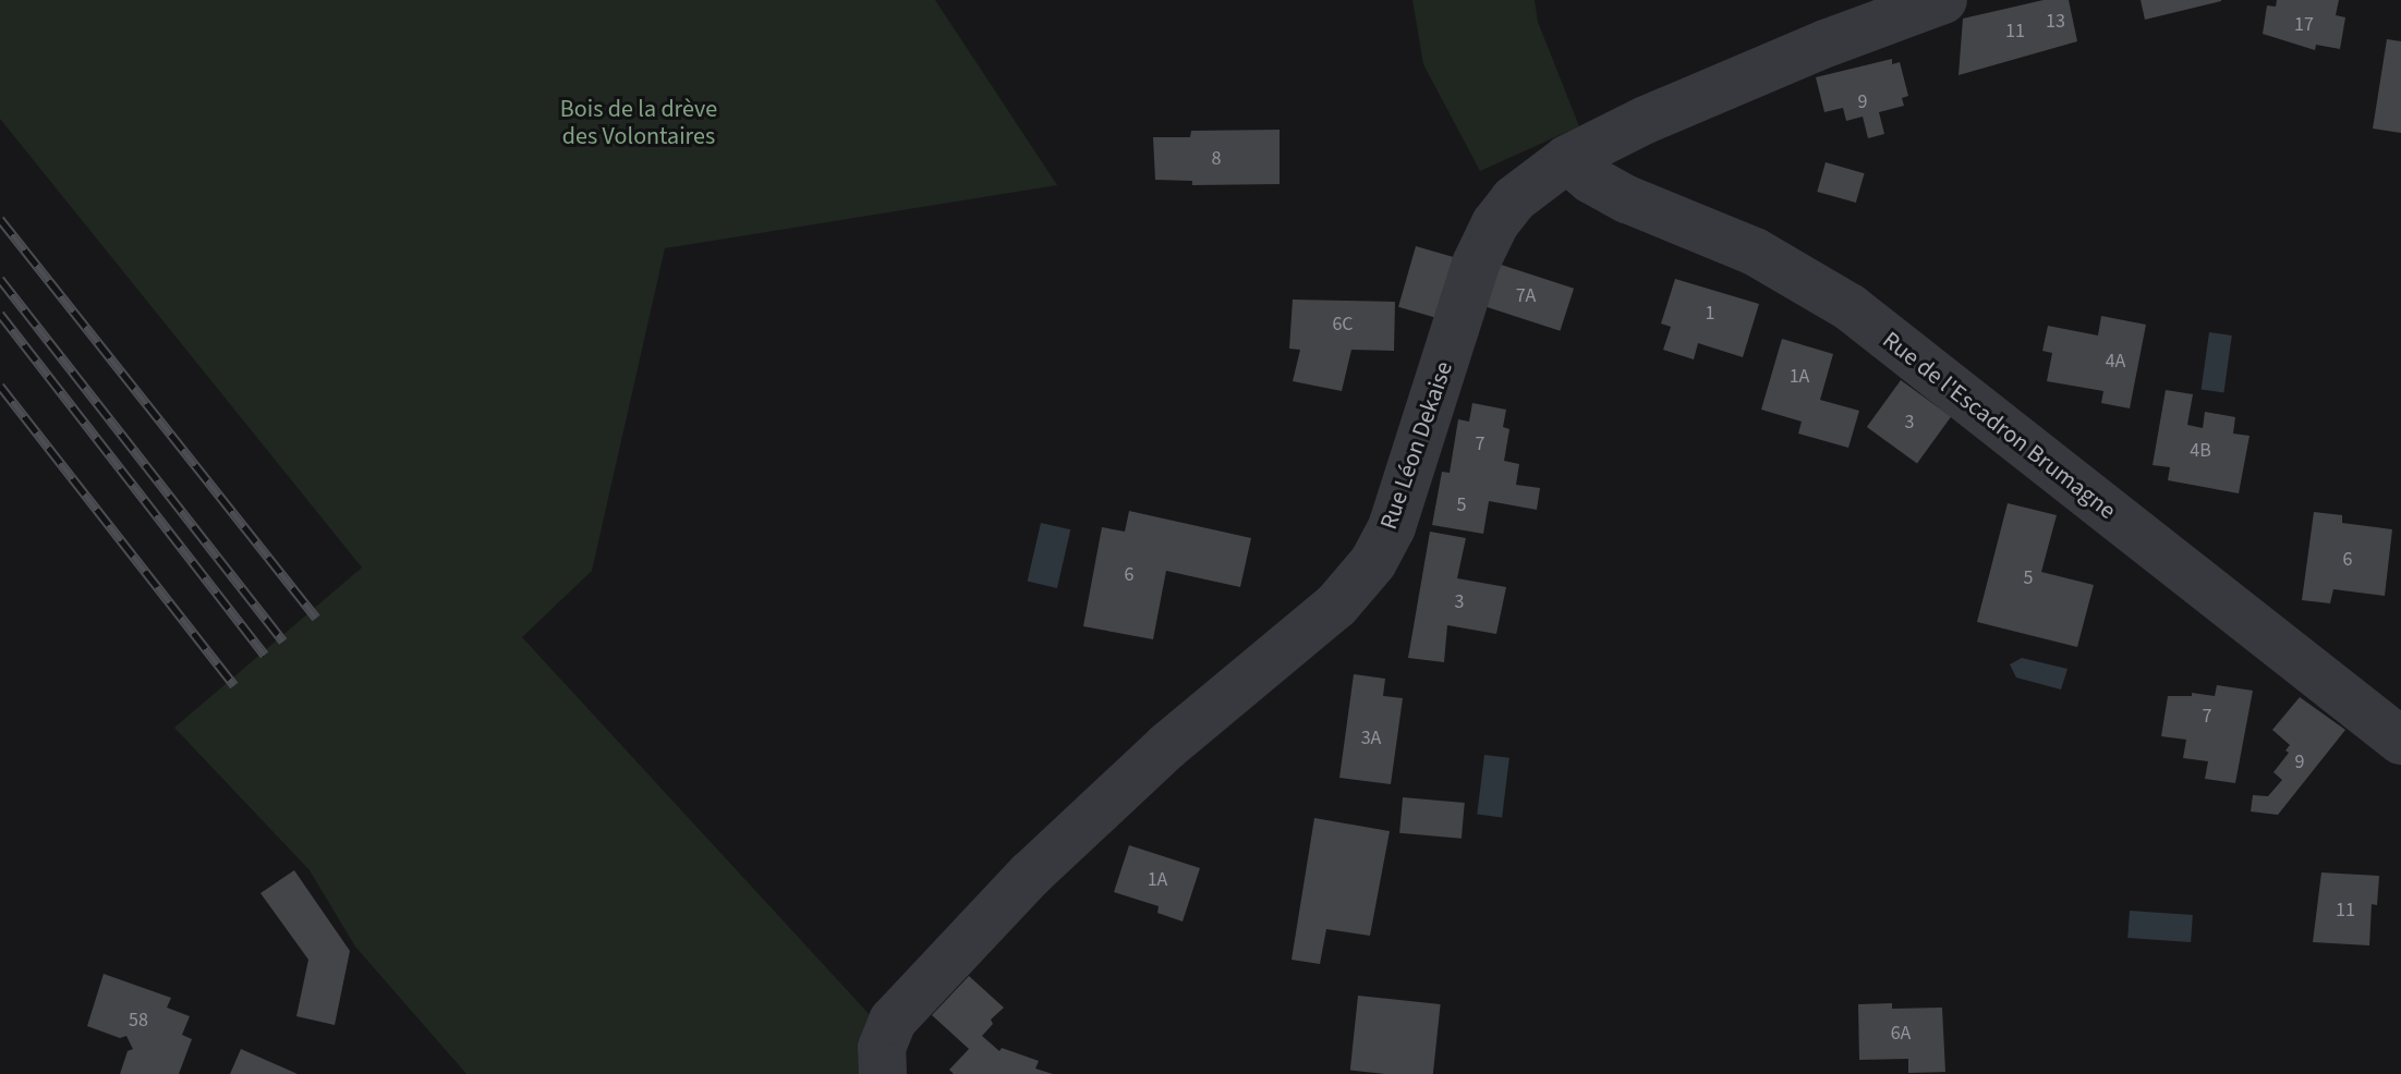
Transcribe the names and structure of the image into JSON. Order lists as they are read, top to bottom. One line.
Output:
{"streets":{"street":["Rue de l'Escadron Brumagne","Rue Léon Dekaise"]},"crossings":[["Rue de l'Escadron Brumagne","Rue Léon Dekaise"]],"parks":["Bois de la drève des Volontaires"],"house_numbers":["13","17","11","9","8","7A","1","6C","4A","1A","3","7","4B","5","6","6","5","3","7","3A","9","1A","11","58","6A"]}
